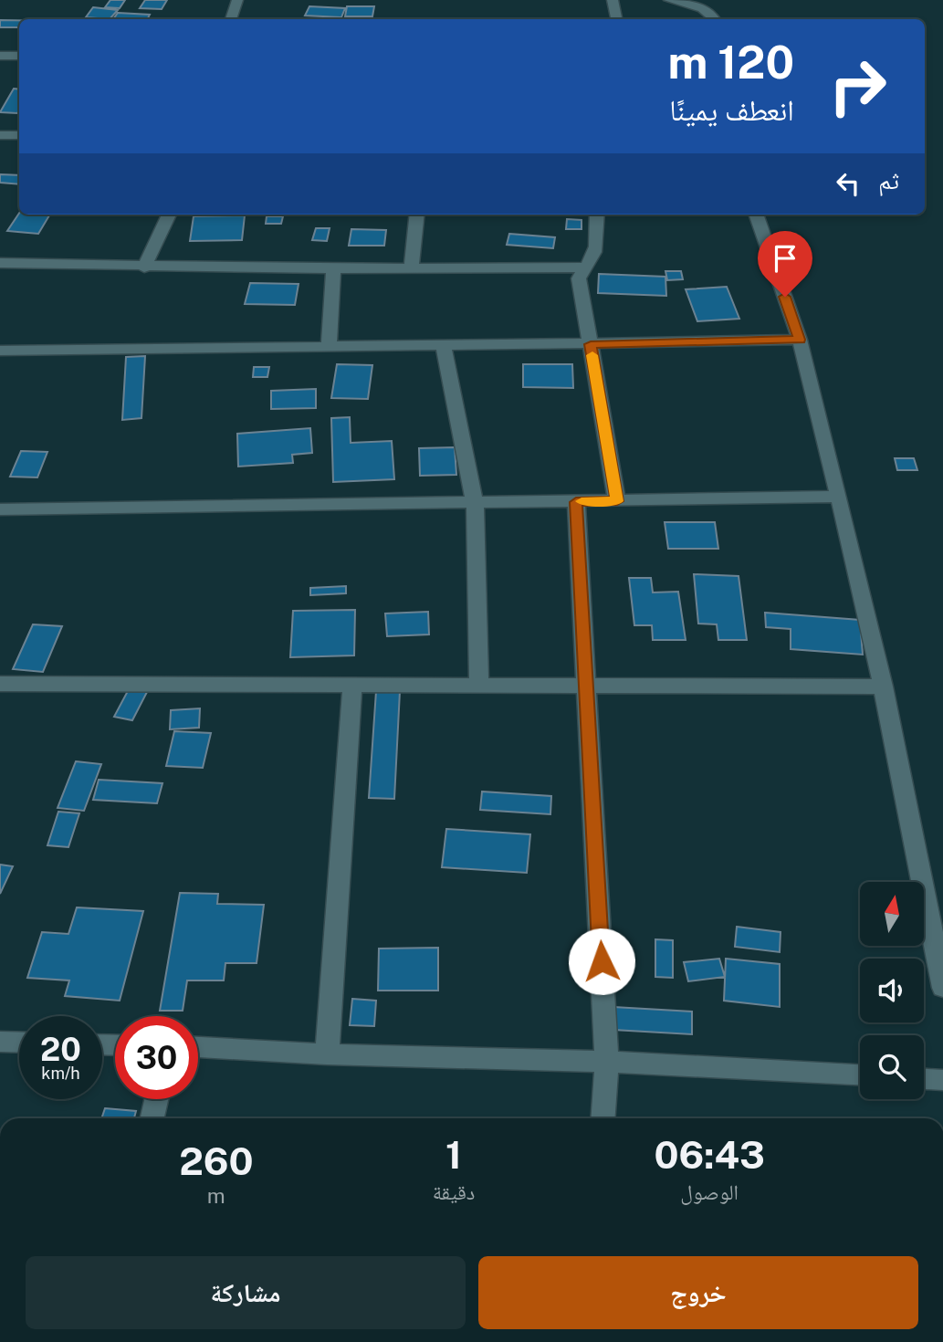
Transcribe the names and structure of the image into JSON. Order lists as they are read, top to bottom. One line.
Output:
{"north":"top","page":{"turn":["120 m","انعطف يمينًا"],"then":"ثم","speed":"20 km/h","limit":"30","eta":["06:43","الوصول","1","دقيقة","260","m"],"buttons":["خروج","مشاركة"]}}
